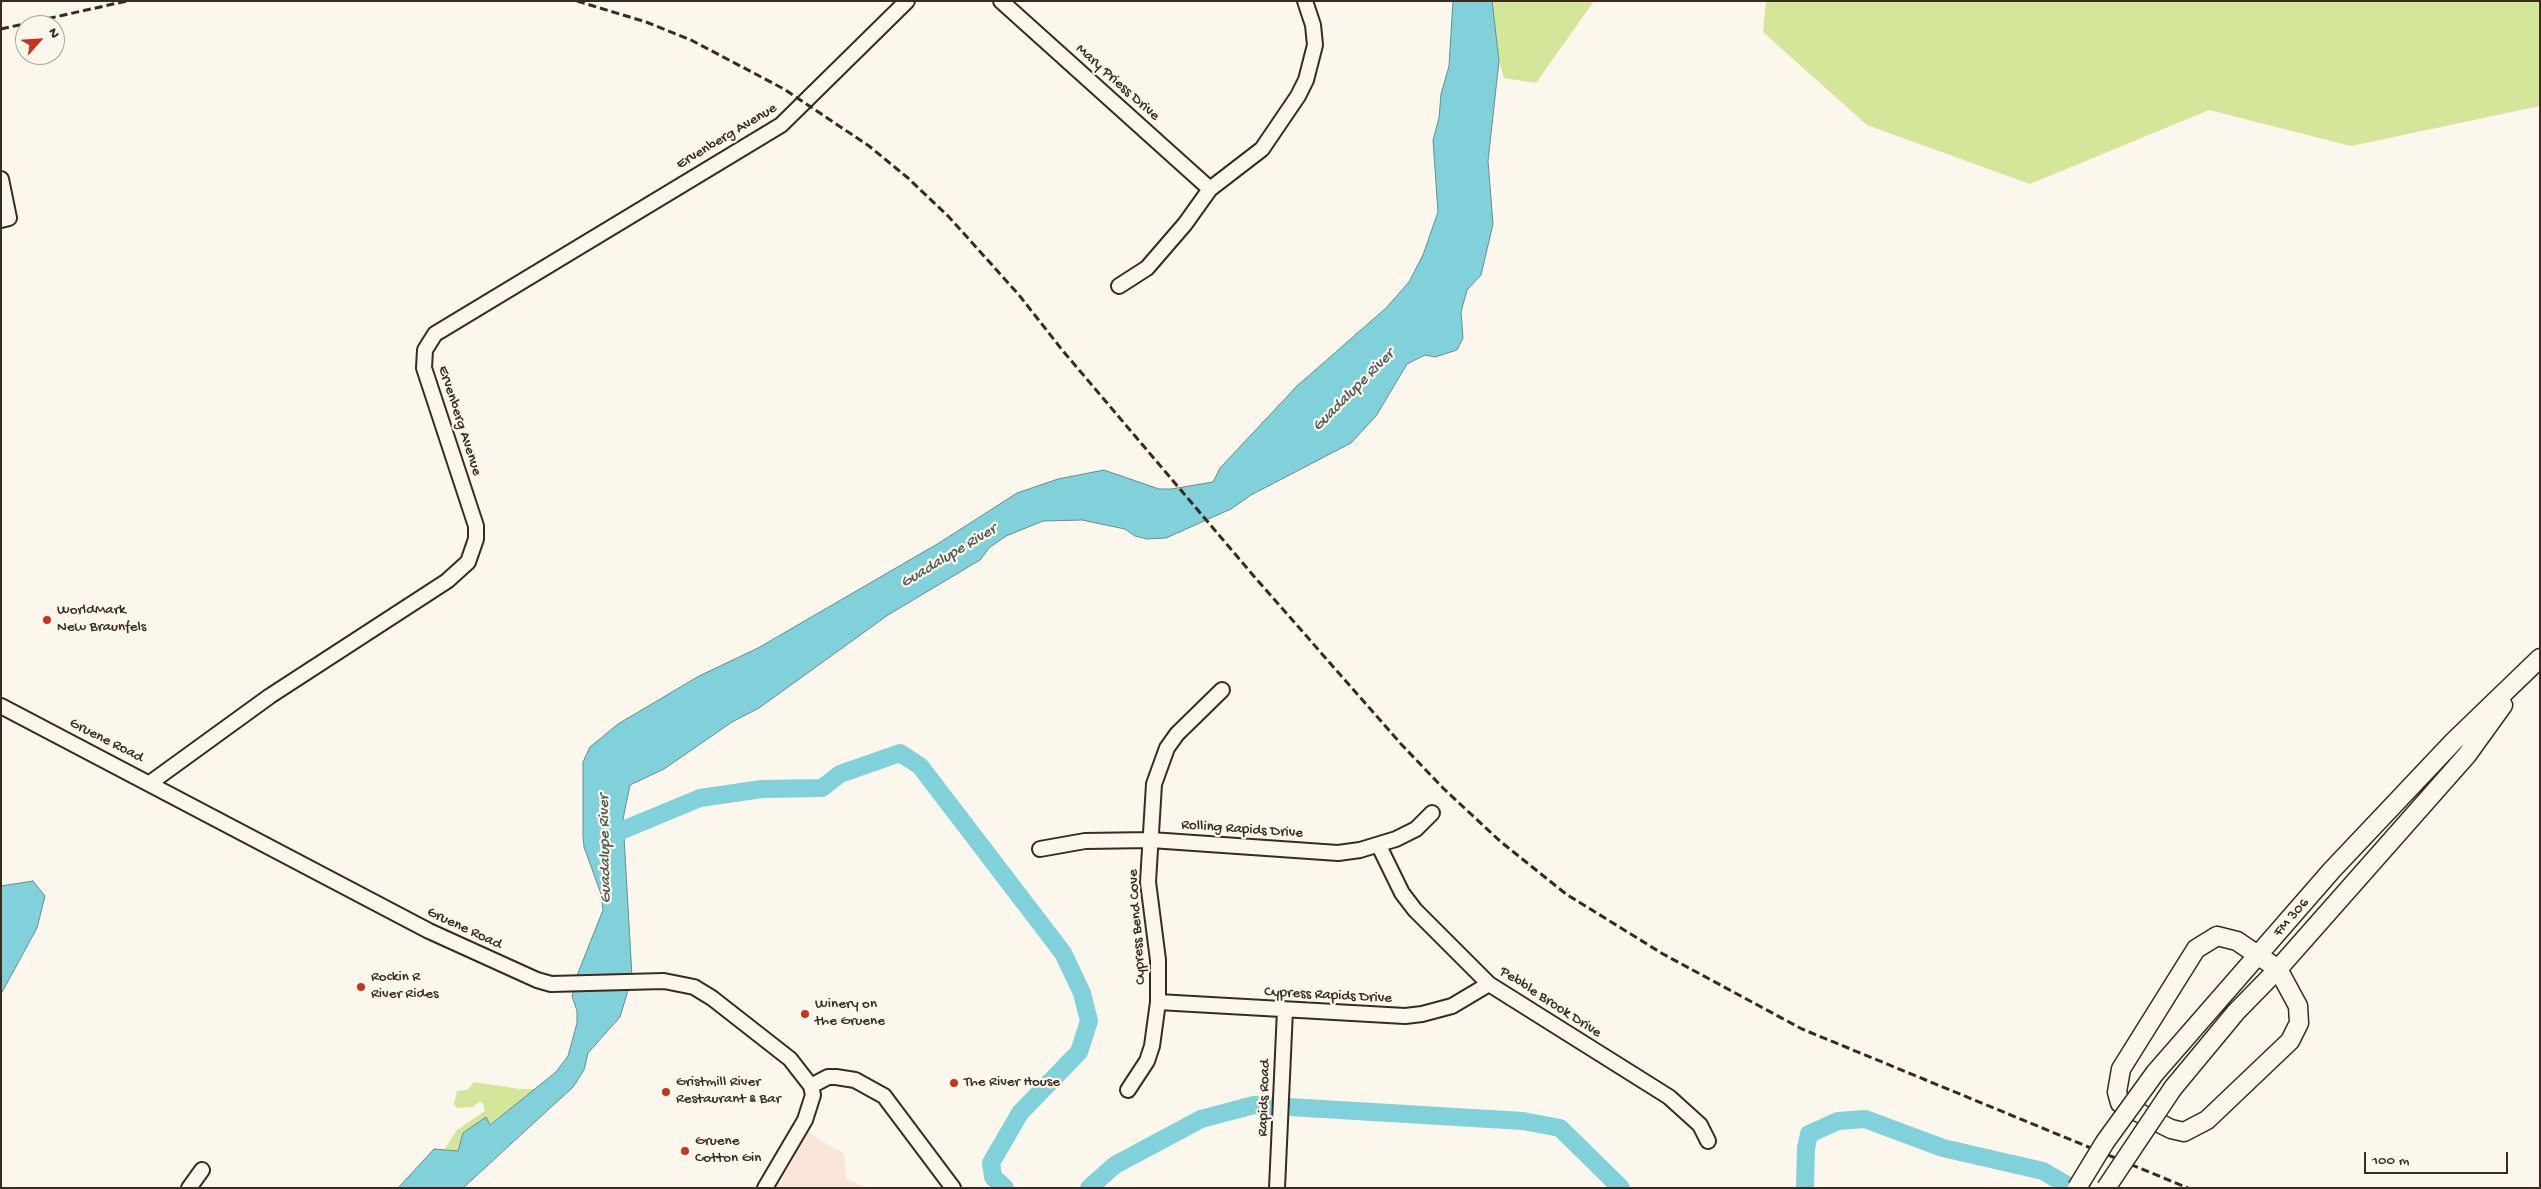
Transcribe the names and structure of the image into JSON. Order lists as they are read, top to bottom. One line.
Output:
{"streets":{"main road":["FM 306"],"street":["Mary Priess Drive","Ervenberg Avenue","Gruene Road","Rolling Rapids Drive","Cypress Bend Cove","Cypress Rapids Drive","Pebble Brook Drive","Rapids Road"]},"crossings":[["Ervenberg Avenue","Gruene Road"],["Rolling Rapids Drive","Cypress Bend Cove"],["Rolling Rapids Drive","Pebble Brook Drive"],["Cypress Bend Cove","Cypress Rapids Drive"],["Cypress Rapids Drive","Pebble Brook Drive"],["Cypress Rapids Drive","Rapids Road"]],"water":["Guadalupe River"],"places":["WorldMark New Braunfels","Rockin R River Rides","Winery on the Gruene","The River House","Gristmill River Restaurant & Bar","Gruene Cotton Gin"],"scale_bar":"100 m","north":"top right"}
